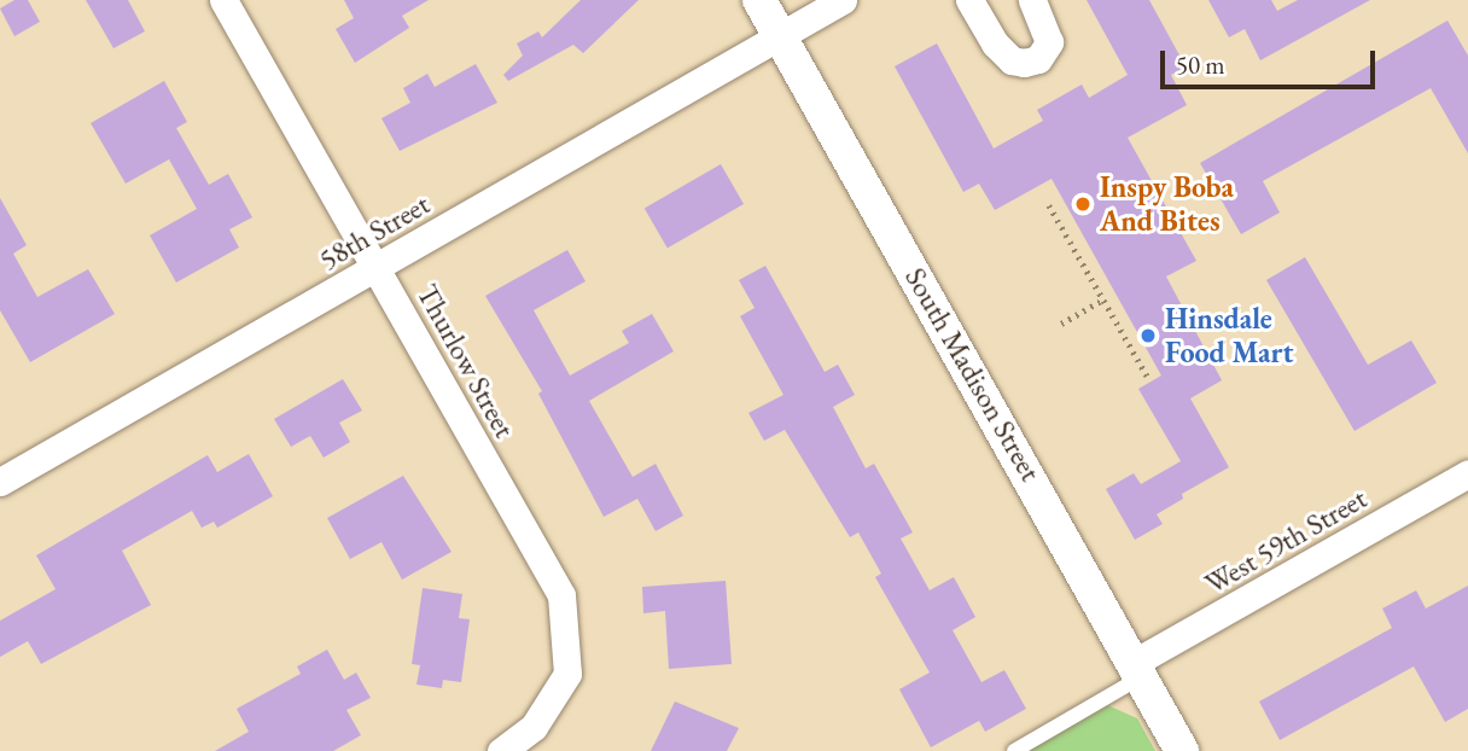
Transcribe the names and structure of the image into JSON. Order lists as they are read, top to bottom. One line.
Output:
{"streets":{"street":["58th Street","Thurlow Street","South Madison Street","West 59th Street"]},"crossings":[["58th Street","Thurlow Street"],["58th Street","South Madison Street"],["South Madison Street","West 59th Street"]],"places":["Inspy Boba And Bites","Hinsdale Food Mart"],"scale_bar":"50 m"}
